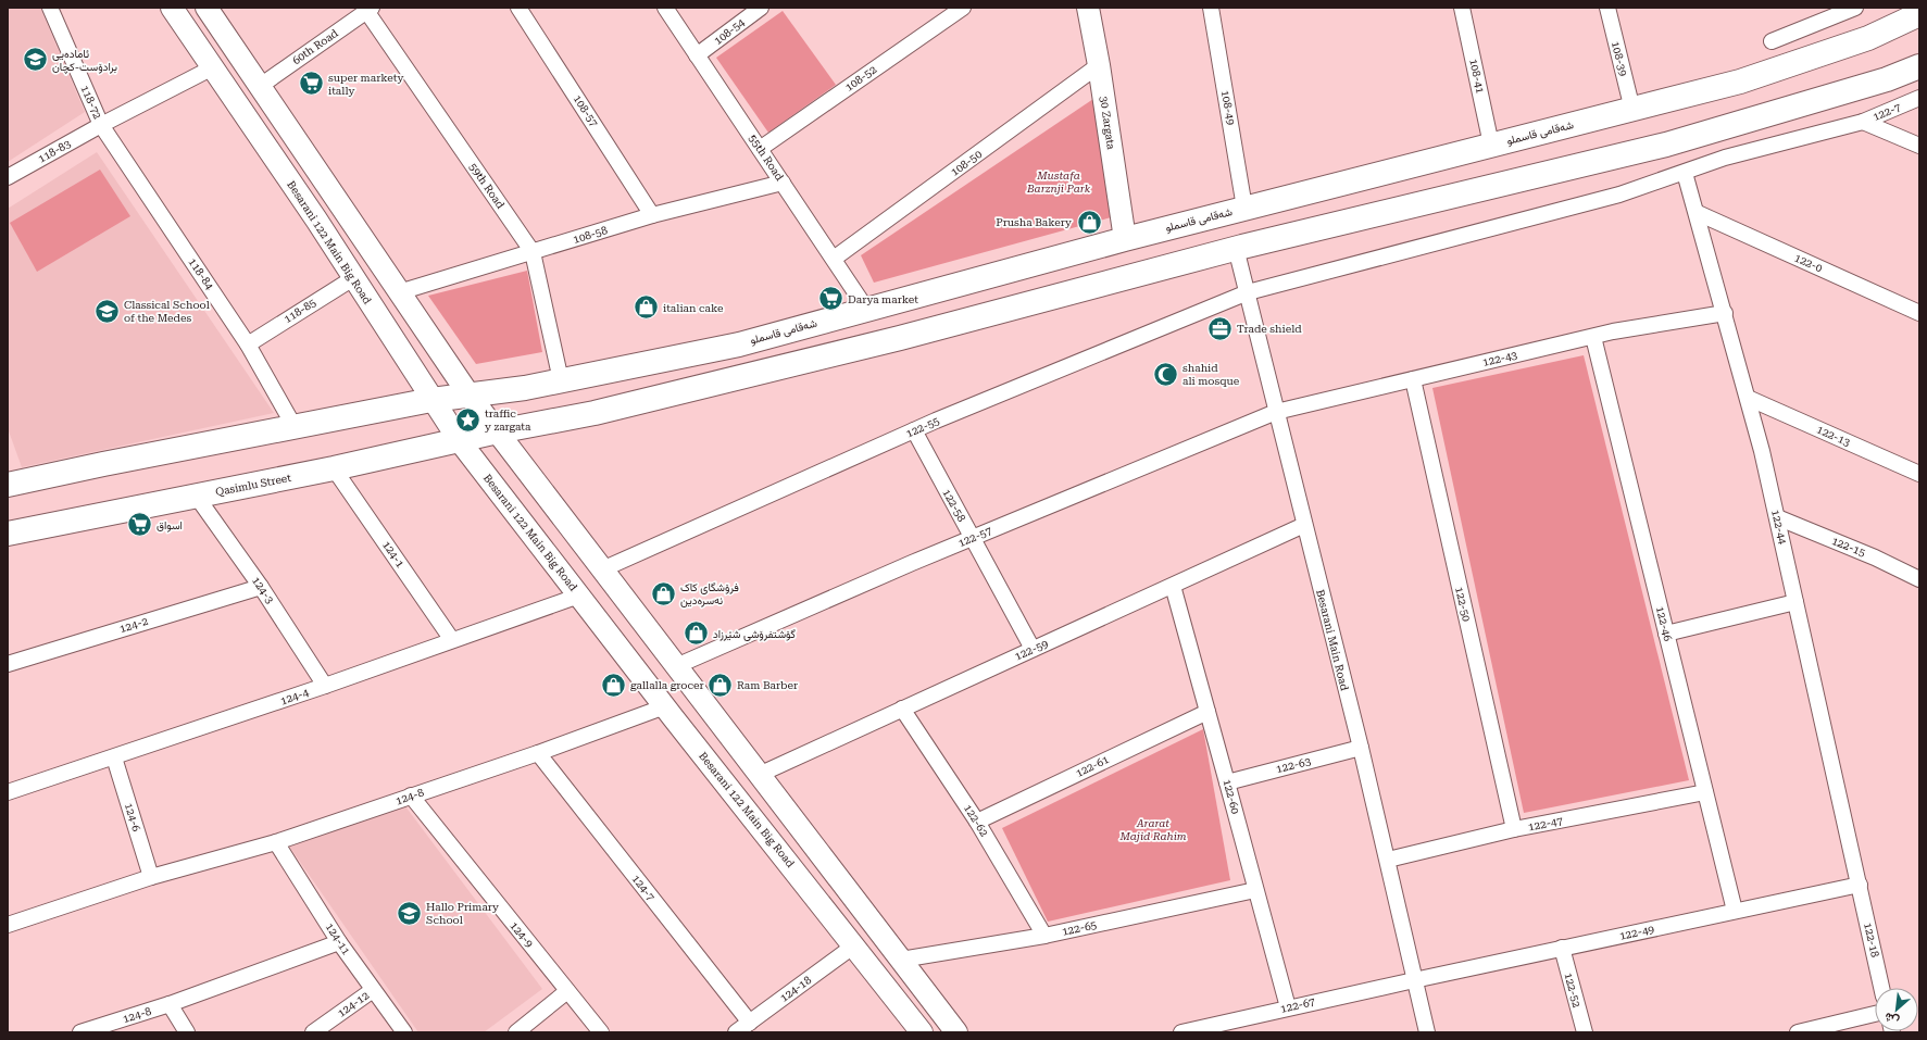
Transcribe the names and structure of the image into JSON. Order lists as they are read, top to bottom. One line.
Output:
{"streets":{"main road":["30 Zargata","شەقامی قاسملو","Besarani 122 Main Big Road","Qasimlu Street"],"street":["108-54","60th Road","108-39","108-41","108-52","118-72","108-49","108-57","122-7","118-83","55th Road","108-50","59th Road","108-58","122-0","118-84","118-85","122-43","122-55","122-13","122-58","122-44","122-57","122-15","124-1","124-3","122-50","122-46","124-2","Besarani Main Road","122-59","124-4","122-63","122-61","124-8","122-60","124-6","122-62","122-47","124-7","122-65","122-49","124-9","124-11","122-18","124-18","122-52","124-12","122-67"]},"crossings":[["108-54","55th Road"],["60th Road","59th Road"],["108-39","شەقامی قاسملو"],["108-41","شەقامی قاسملو"],["108-52","55th Road"],["118-72","118-83"],["118-72","118-84"],["108-49","شەقامی قاسملو"],["108-57","108-58"],["122-7","122-55"],["30 Zargata","شەقامی قاسملو"],["30 Zargata","108-50"],["شەقامی قاسملو","55th Road"],["شەقامی قاسملو","59th Road"],["118-83","Besarani 122 Main Big Road"],["118-83","118-84"],["55th Road","108-50"],["55th Road","108-58"],["59th Road","108-58"],["Besarani 122 Main Big Road","118-85"],["Besarani 122 Main Big Road","Qasimlu Street"],["Besarani 122 Main Big Road","124-4"],["Besarani 122 Main Big Road","124-8"],["Besarani 122 Main Big Road","124-18"],["122-0","122-44"],["118-84","118-85"],["122-43","122-44"],["122-43","122-57"],["122-43","122-50"],["122-43","122-46"],["122-43","Besarani Main Road"],["122-55","122-58"],["122-55","122-44"],["122-55","Besarani Main Road"],["122-13","122-44"],["Qasimlu Street","124-1"],["Qasimlu Street","124-3"],["122-58","122-57"],["122-58","122-59"],["122-44","122-15"],["122-44","122-49"],["122-44","122-18"],["122-57","Besarani Main Road"],["124-1","124-4"],["124-3","124-2"],["124-3","124-4"],["122-50","122-47"],["122-46","122-47"],["122-46","122-49"],["Besarani Main Road","122-59"],["Besarani Main Road","122-63"],["Besarani Main Road","122-47"],["Besarani Main Road","122-49"],["Besarani Main Road","122-67"],["122-59","122-60"],["122-59","122-62"],["124-4","124-6"],["122-63","122-60"],["122-61","122-60"],["122-61","122-62"],["124-8","124-6"],["124-8","124-7"],["124-8","124-9"],["124-8","124-11"],["122-60","122-65"],["122-60","122-67"],["122-62","122-65"],["124-7","124-18"],["122-49","122-18"],["122-49","122-52"],["122-49","122-67"],["124-11","124-12"]],"parks":["Mustafa Barznji Park","Ararat Majid Rahim"],"places":{"school or university":["ئامادەیی برادۆست-کچان","Classical School of the Medes","Hallo Primary School"],"supermarket":["super markety itally","Darya market","اسواق"],"shop":["Prusha Bakery","italian cake","فرۆشگای کاک نەسرەدین","گۆشتفرۆشی شێرزاد","gallalla grocer","Ram Barber"],"office":["Trade shield"],"mosque":["shahid ali mosque"],"place":["traffic y zargata"]},"north":"bottom left"}
